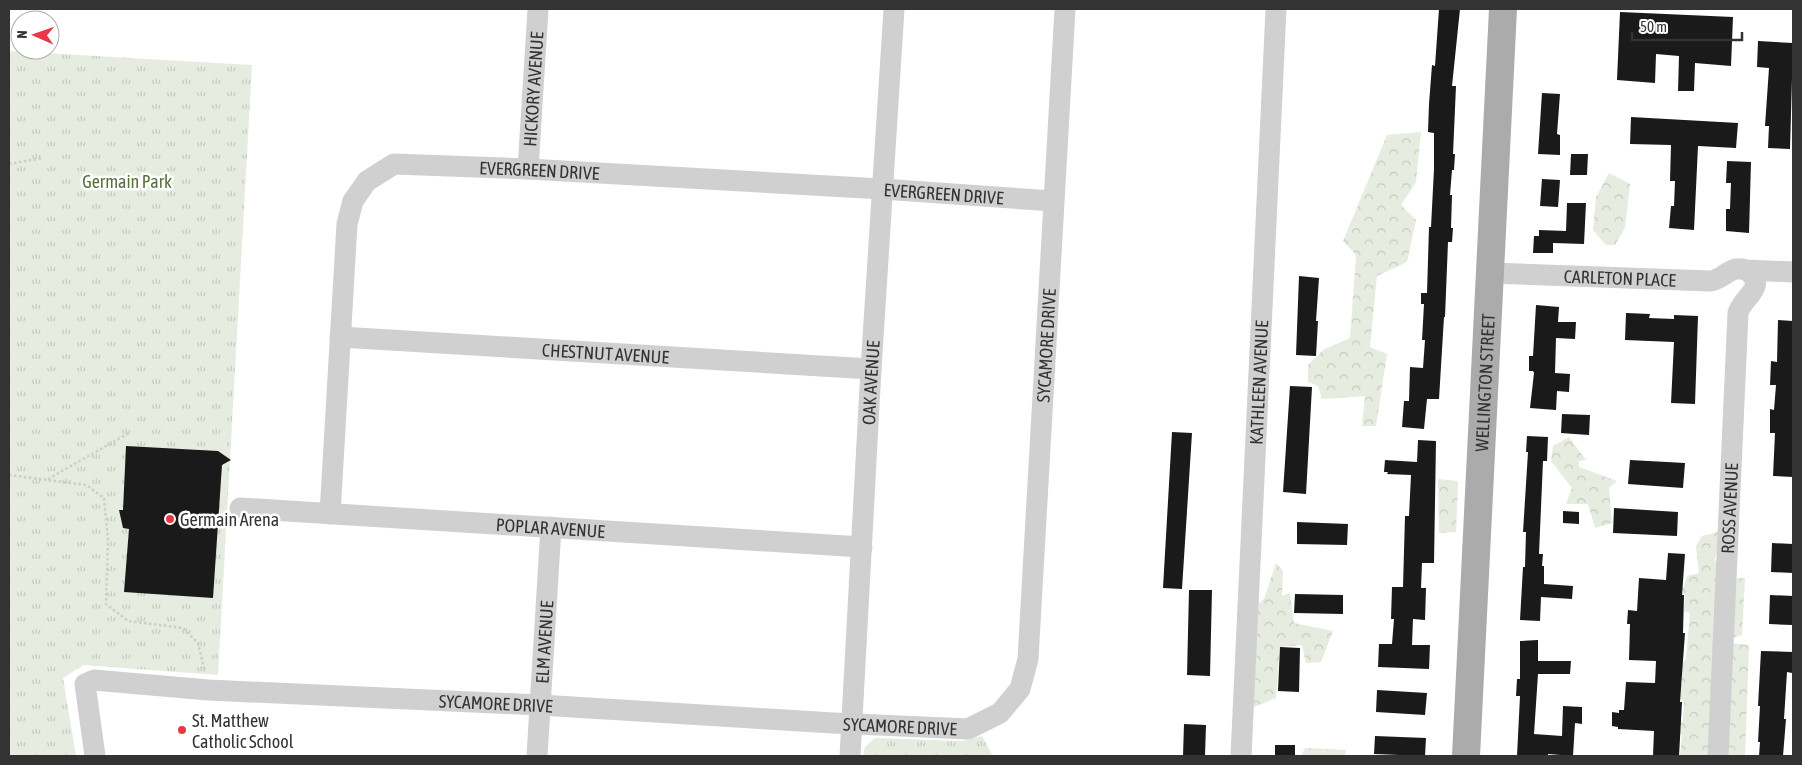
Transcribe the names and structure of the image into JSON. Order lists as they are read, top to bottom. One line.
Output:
{"streets":{"main road":["WELLINGTON STREET"],"street":["HICKORY AVENUE","EVERGREEN DRIVE","CARLETON PLACE","SYCAMORE DRIVE","CHESTNUT AVENUE","OAK AVENUE","KATHLEEN AVENUE","ROSS AVENUE","POPLAR AVENUE","ELM AVENUE"]},"crossings":[["HICKORY AVENUE","EVERGREEN DRIVE"],["EVERGREEN DRIVE","SYCAMORE DRIVE"],["EVERGREEN DRIVE","CHESTNUT AVENUE"],["EVERGREEN DRIVE","OAK AVENUE"],["EVERGREEN DRIVE","POPLAR AVENUE"],["CARLETON PLACE","WELLINGTON STREET"],["CARLETON PLACE","ROSS AVENUE"],["SYCAMORE DRIVE","OAK AVENUE"],["SYCAMORE DRIVE","ELM AVENUE"],["CHESTNUT AVENUE","OAK AVENUE"],["OAK AVENUE","POPLAR AVENUE"],["POPLAR AVENUE","ELM AVENUE"]],"parks":["Germain Park"],"places":["Germain Arena","St. Matthew Catholic School"],"scale_bar":"50 m","north":"left"}
